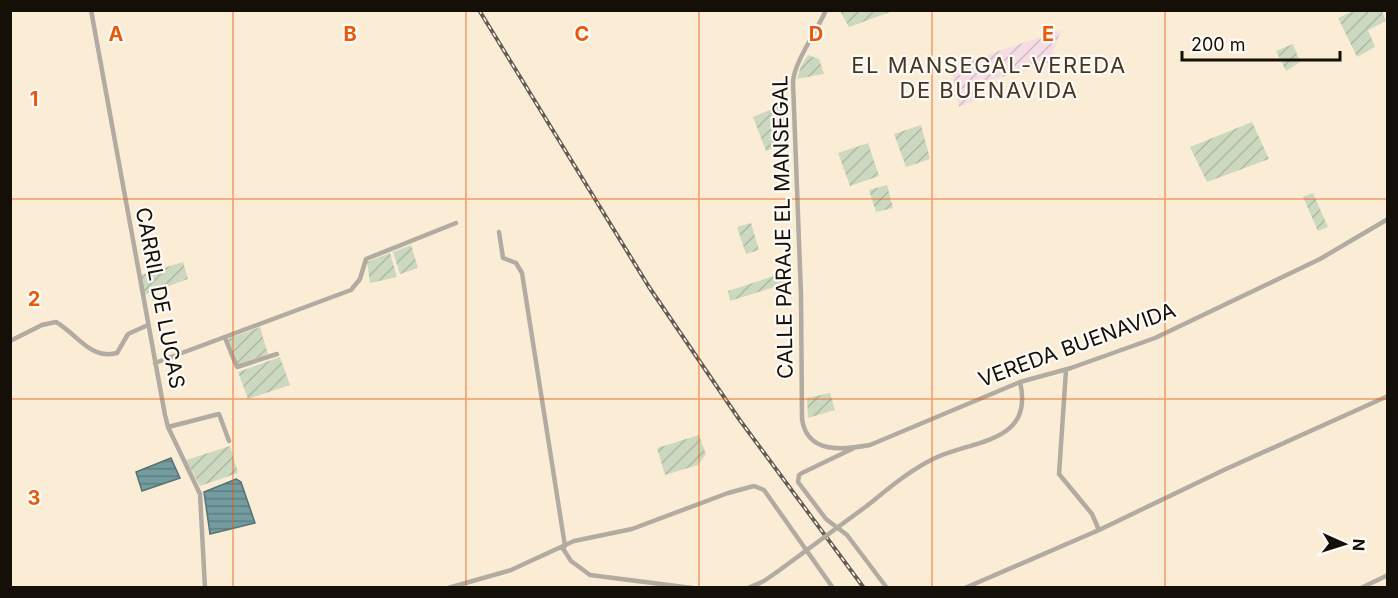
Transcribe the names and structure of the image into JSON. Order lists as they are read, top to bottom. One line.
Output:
{"streets":{"street":["CALLE PARAJE EL MANSEGAL","CARRIL DE LUCAS","VEREDA BUENAVIDA"]},"crossings":[["CALLE PARAJE EL MANSEGAL","VEREDA BUENAVIDA"]],"districts":["EL MANSEGAL-VEREDA DE BUENAVIDA"],"scale_bar":"200 m","north":"right","grid":{"columns":["A","B","C","D","E"],"rows":["1","2","3"]}}
